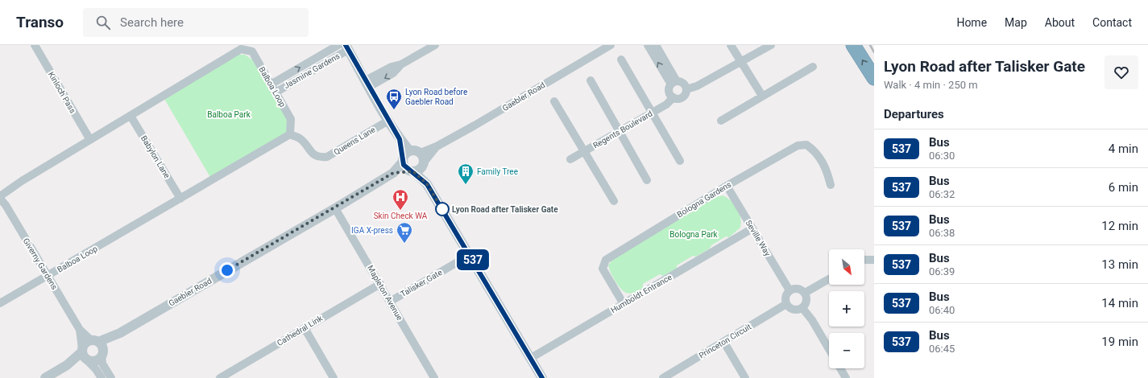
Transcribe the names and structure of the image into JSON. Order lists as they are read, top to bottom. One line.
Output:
{"streets":{"street":["Jasmine Gardens","Balboa Loop","Kinloch Pass","Gaebler Road","Regents Boulevard","Queens Lane","Babylon Lane","Bologna Gardens","Seville Way","Giverny Gardens","Talisker Gate","Mapleton Avenue","Humboldt Entrance","Cathedral Link","Princeton Circuit"]},"crossings":[["Jasmine Gardens","Balboa Loop"],["Balboa Loop","Kinloch Pass"],["Balboa Loop","Queens Lane"],["Balboa Loop","Babylon Lane"],["Balboa Loop","Giverny Gardens"],["Gaebler Road","Giverny Gardens"],["Gaebler Road","Mapleton Avenue"],["Bologna Gardens","Seville Way"],["Bologna Gardens","Humboldt Entrance"],["Seville Way","Humboldt Entrance"],["Seville Way","Princeton Circuit"],["Talisker Gate","Mapleton Avenue"],["Mapleton Avenue","Cathedral Link"]],"parks":["Balboa Park","Bologna Park"],"places":{"bus stop":["Lyon Road before Gaebler Road"],"building":["Family Tree"],"other":["Lyon Road after Talisker Gate"],"hospital":["Skin Check WA"],"supermarket":["IGA X-press"]},"lines":["bus line 537"],"north":"bottom right","page":{"header":"Transo","search":"Search here","nav":["Home","Map","About","Contact"],"on_map":"537","heading":[["Lyon Road after Talisker Gate","Walk · 4 min · 250 m"],"Departures"],"list":[{"mark":"537","name":"Bus","note":"06:30","value":"4 min"},{"mark":"537","name":"Bus","note":"06:32","value":"6 min"},{"mark":"537","name":"Bus","note":"06:38","value":"12 min"},{"mark":"537","name":"Bus","note":"06:39","value":"13 min"},{"mark":"537","name":"Bus","note":"06:40","value":"14 min"},{"mark":"537","name":"Bus","note":"06:45","value":"19 min"}],"map_buttons":["+","−"]}}
